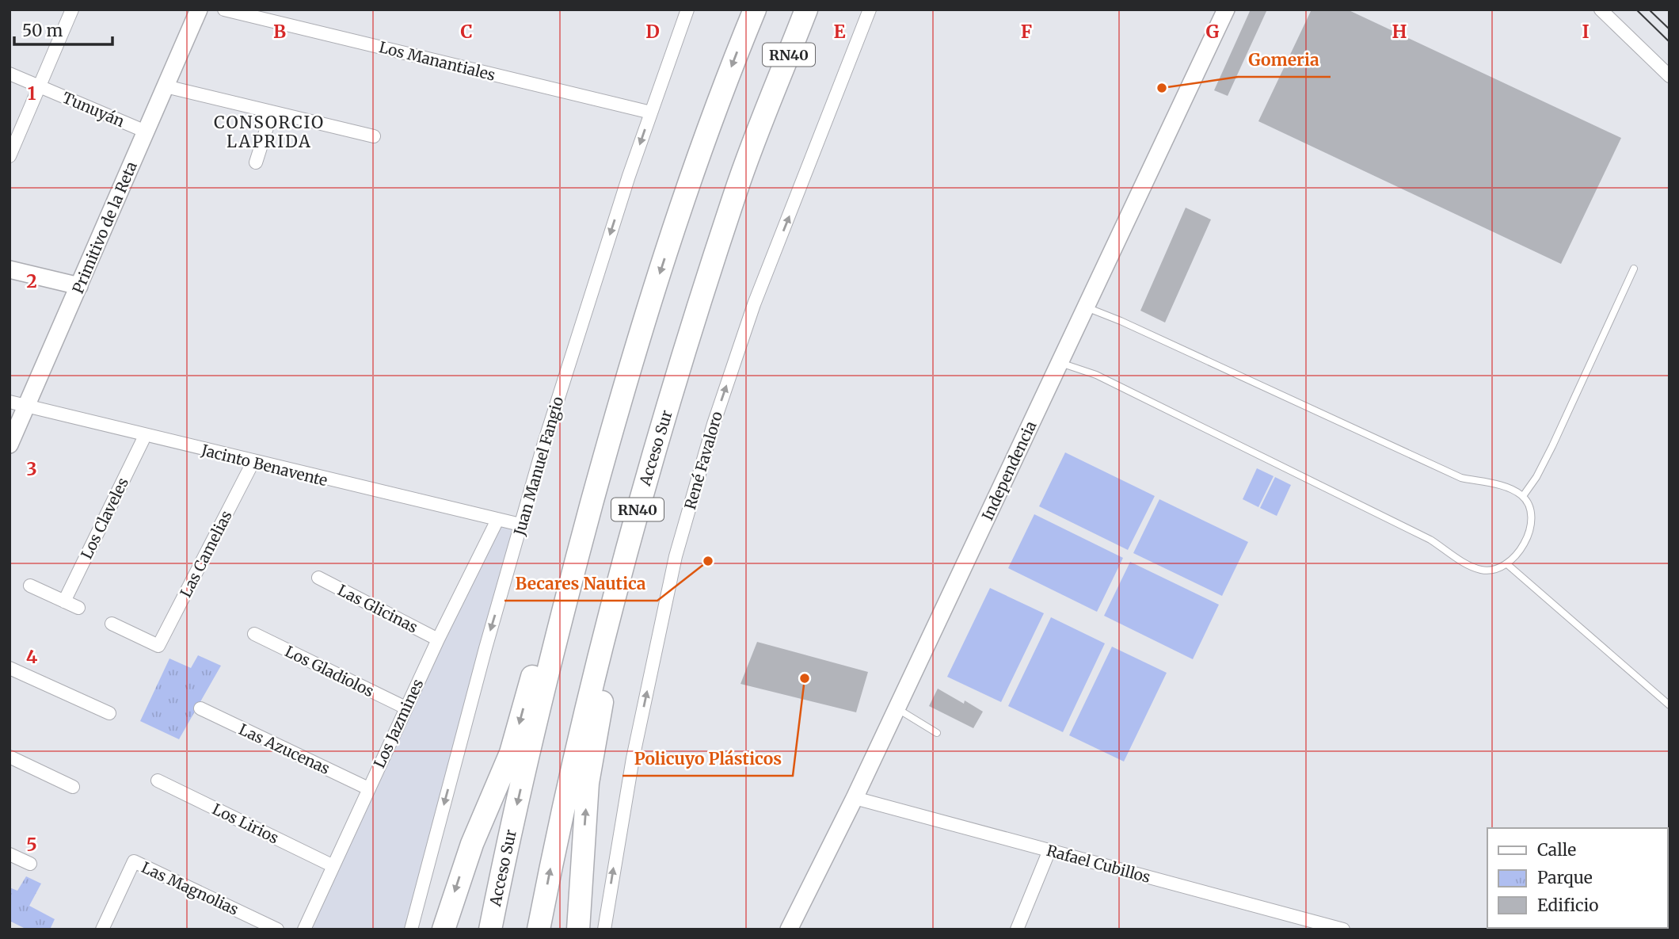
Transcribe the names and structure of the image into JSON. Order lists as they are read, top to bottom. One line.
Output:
{"streets":{"highway":["RN40","Acceso Sur"],"street":["Los Manantiales","Tunuyán","Primitivo de la Reta","René Favaloro","Jacinto Benavente","Juan Manuel Fangio","Independencia","Los Claveles","Las Camelias","Las Glicinas","Los Gladiolos","Los Jazmines","Las Azucenas","Los Lirios","Rafael Cubillos","Las Magnolias"]},"crossings":[["Los Manantiales","Juan Manuel Fangio"],["Tunuyán","Primitivo de la Reta"],["Primitivo de la Reta","Jacinto Benavente"],["Jacinto Benavente","Juan Manuel Fangio"],["Jacinto Benavente","Los Claveles"],["Jacinto Benavente","Las Camelias"],["Jacinto Benavente","Los Jazmines"],["Independencia","Rafael Cubillos"],["Las Glicinas","Los Jazmines"],["Los Gladiolos","Los Jazmines"],["Los Jazmines","Las Azucenas"],["Los Jazmines","Los Lirios"]],"one_way":["René Favaloro","Juan Manuel Fangio"],"districts":["CONSORCIO LAPRIDA"],"places":["Gomeria","Becares Nautica","Policuyo Plásticos"],"legend":["Calle","Parque","Edificio"],"scale_bar":"50 m","grid":{"columns":["B","C","D","E","F","G","H","I"],"rows":["1","2","3","4","5"]}}
